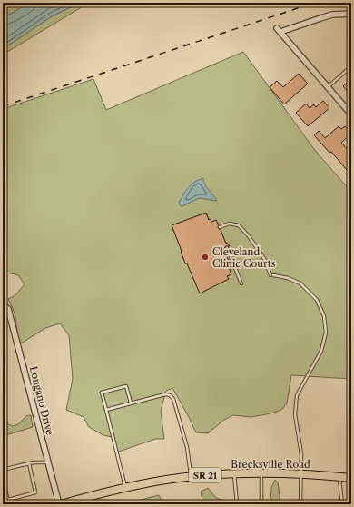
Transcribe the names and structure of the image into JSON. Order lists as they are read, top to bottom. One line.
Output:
{"streets":{"main road":["Brecksville Road","SR 21"],"street":["Longano Drive"]},"crossings":[["Longano Drive","Brecksville Road"]],"places":["Cleveland Clinic Courts"]}
